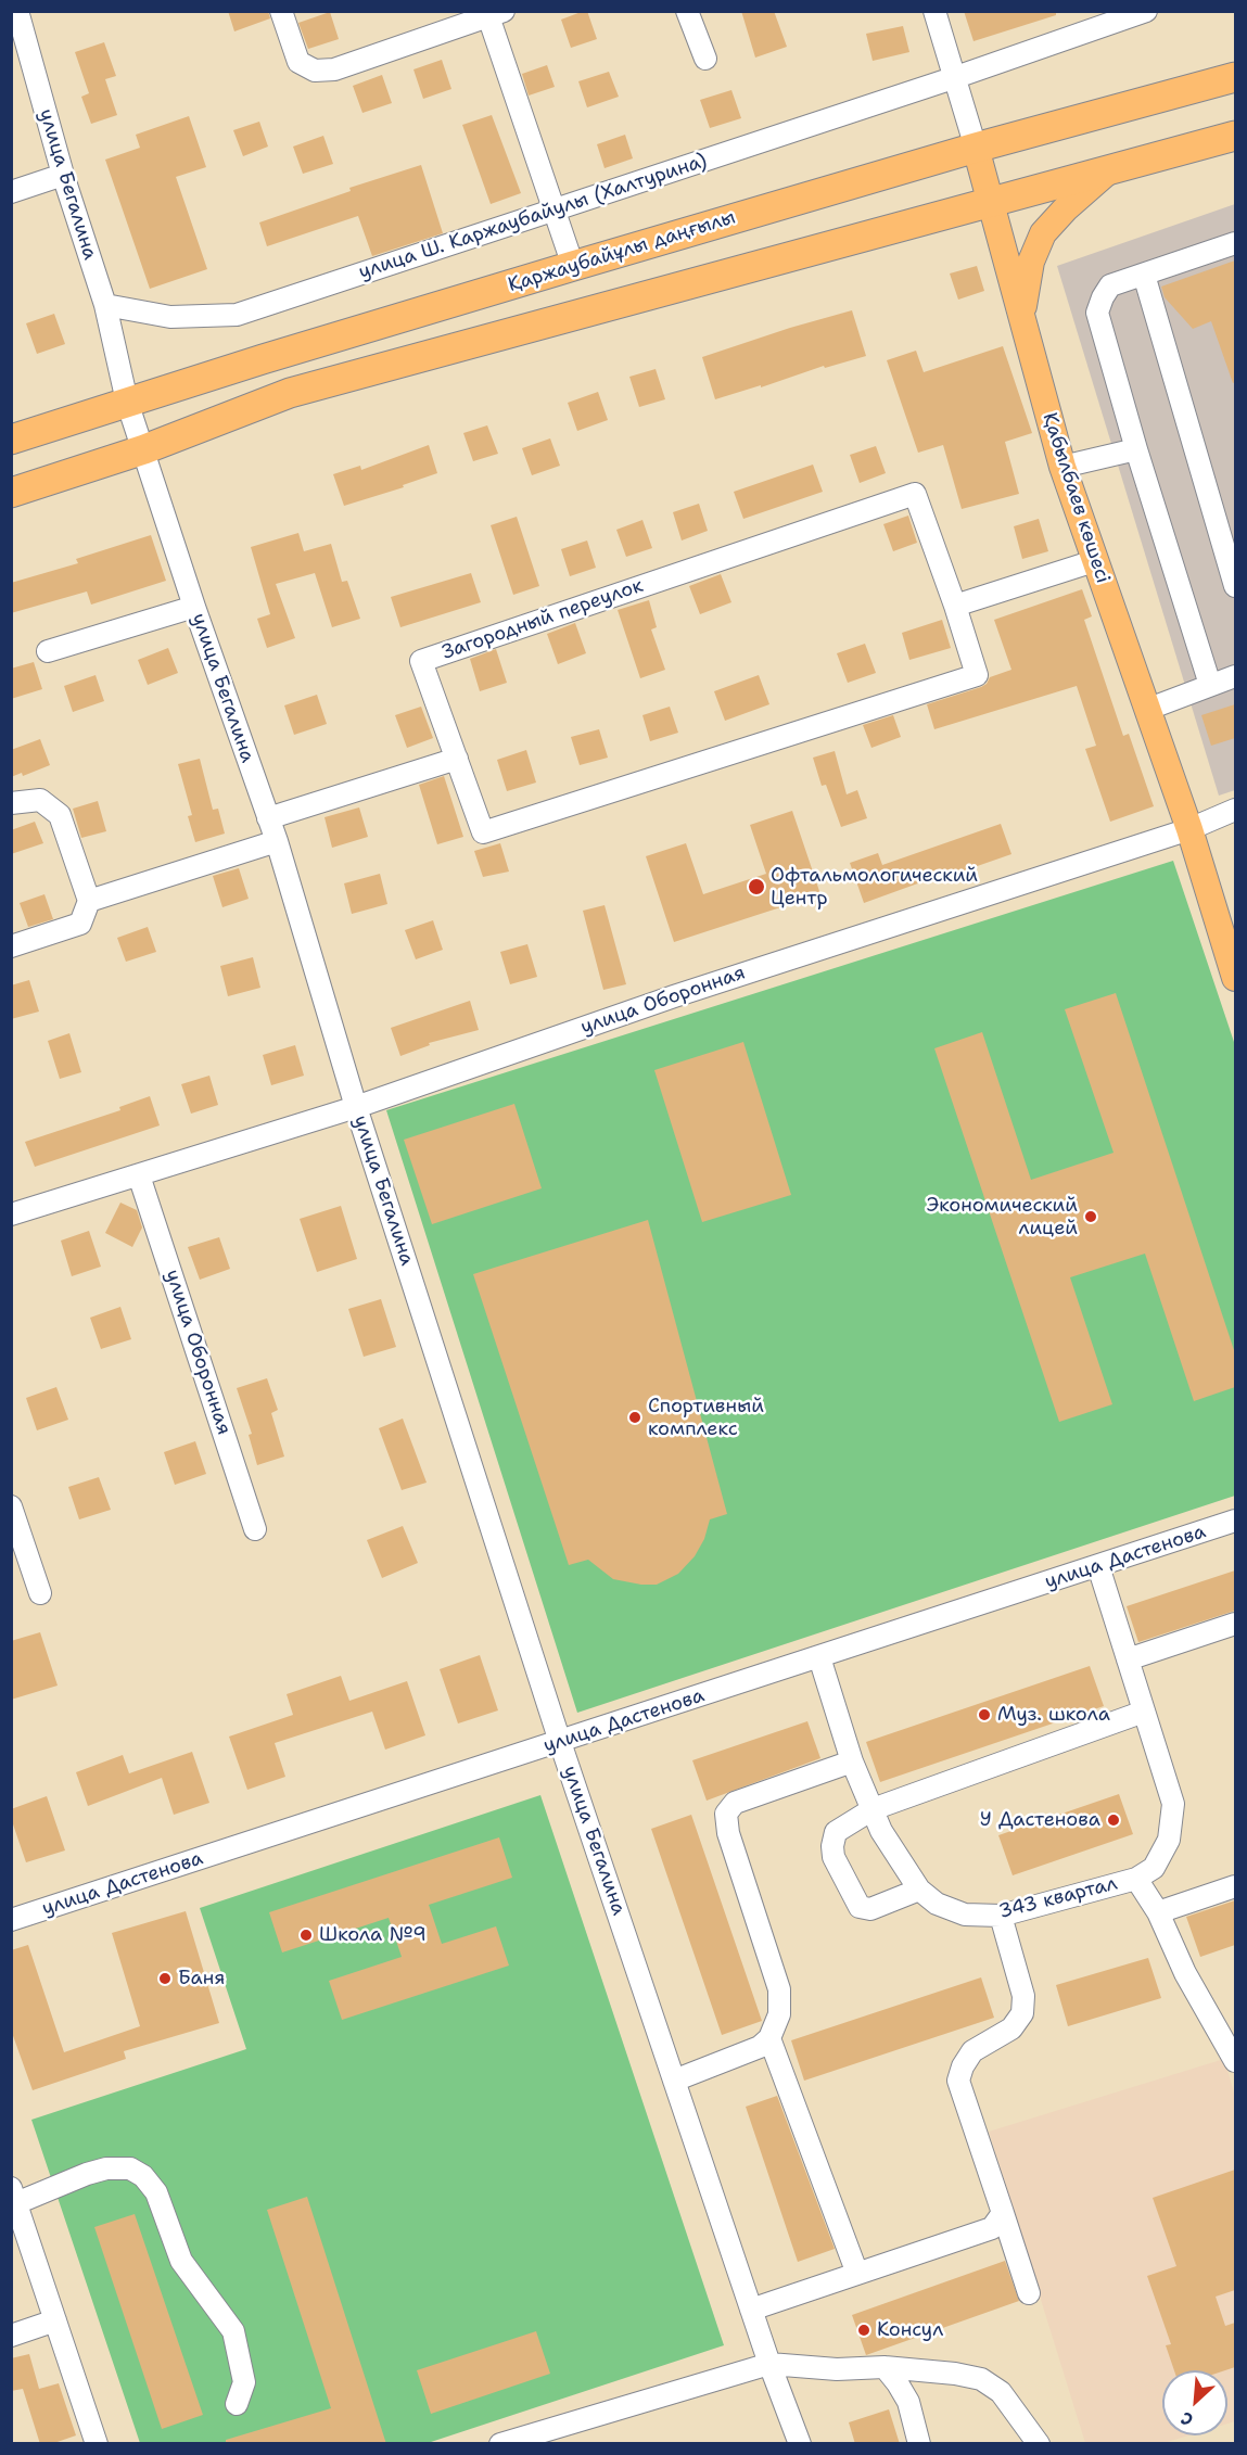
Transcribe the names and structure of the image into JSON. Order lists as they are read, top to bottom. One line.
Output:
{"streets":{"highway":["Қаржаубайұлы даңғылы"],"main road":["Қабылбаев көшесі"],"street":["улица Бегалина","улица Ш. Каржаубайулы (Халтурина)","Загородный переулок","улица Оборонная","улица Дастенова","343 квартал"]},"crossings":[["улица Бегалина","улица Ш. Каржаубайулы (Халтурина)"],["улица Бегалина","Қаржаубайұлы даңғылы"],["улица Бегалина","улица Оборонная"],["улица Бегалина","улица Дастенова"],["улица Ш. Каржаубайулы (Халтурина)","Қабылбаев көшесі"],["Қаржаубайұлы даңғылы","Қабылбаев көшесі"],["Қабылбаев көшесі","улица Оборонная"],["улица Дастенова","343 квартал"]],"places":["Офтальмологический Центр","Экономический лицей","Спортивный комплекс","Муз. школа","У Дастенова","Школа №9","Баня","Консул"],"north":"bottom left"}
